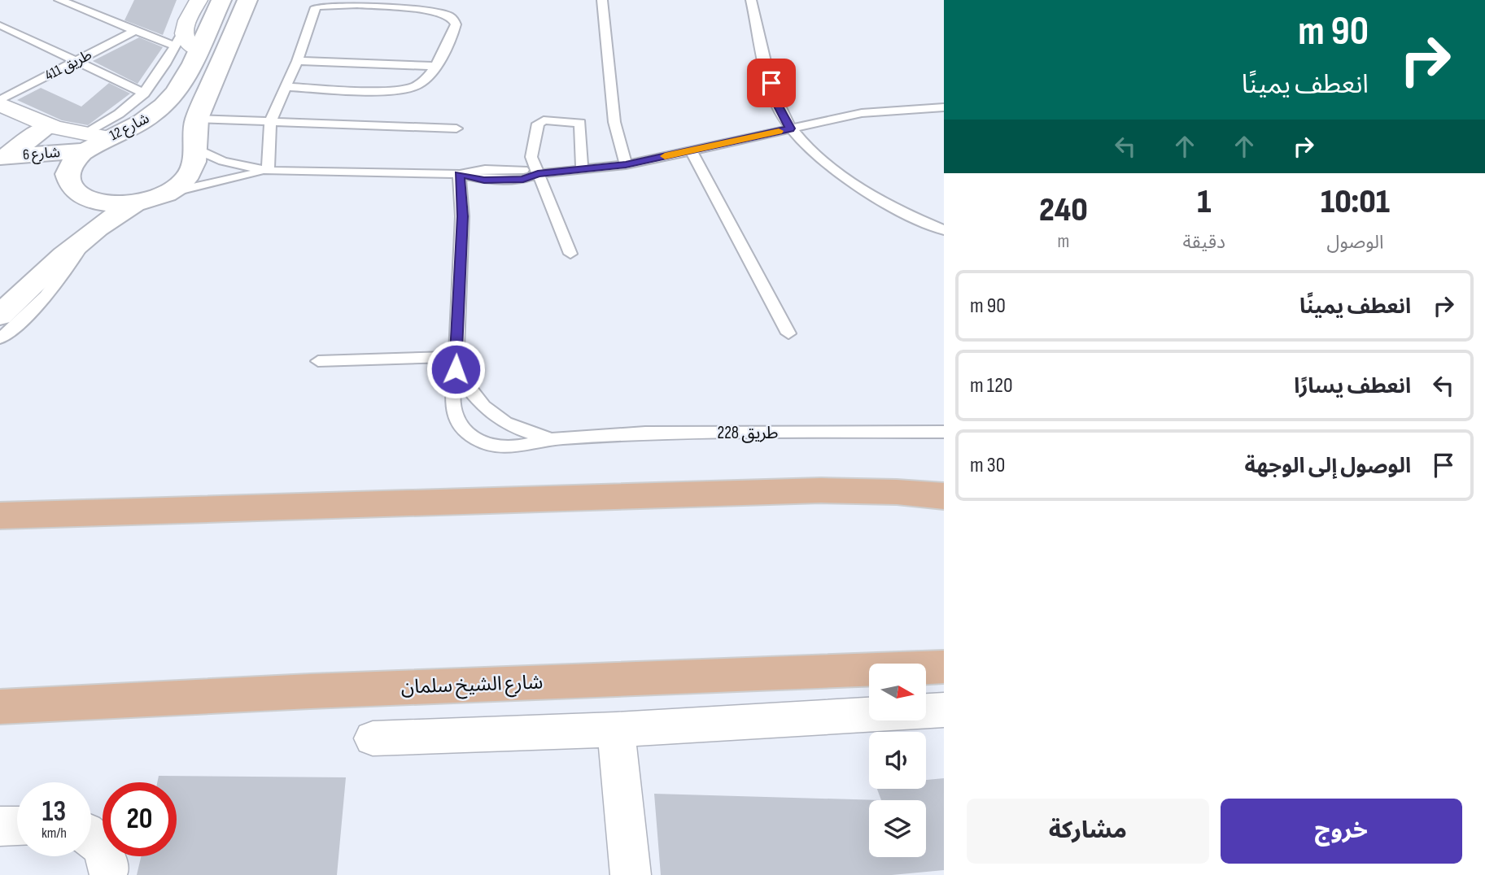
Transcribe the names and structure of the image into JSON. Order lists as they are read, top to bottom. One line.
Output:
{"streets":{"main road":["شارع الشيخ سلمان"],"street":["طريق 411","شارع 12","شارع 6"],"lane":["طريق 228"]},"crossings":[["طريق 411","شارع 12"],["طريق 411","شارع 6"],["شارع 12","شارع 6"]],"north":"right","page":{"turn":["90 m","انعطف يمينًا"],"eta":["10:01","الوصول","1","دقيقة","240","m"],"list":[{"name":"انعطف يمينًا","value":"90 m"},{"name":"انعطف يسارًا","value":"120 m"},{"name":"الوصول إلى الوجهة","value":"30 m"}],"speed":"13 km/h","limit":"20","buttons":["خروج","مشاركة"]}}
